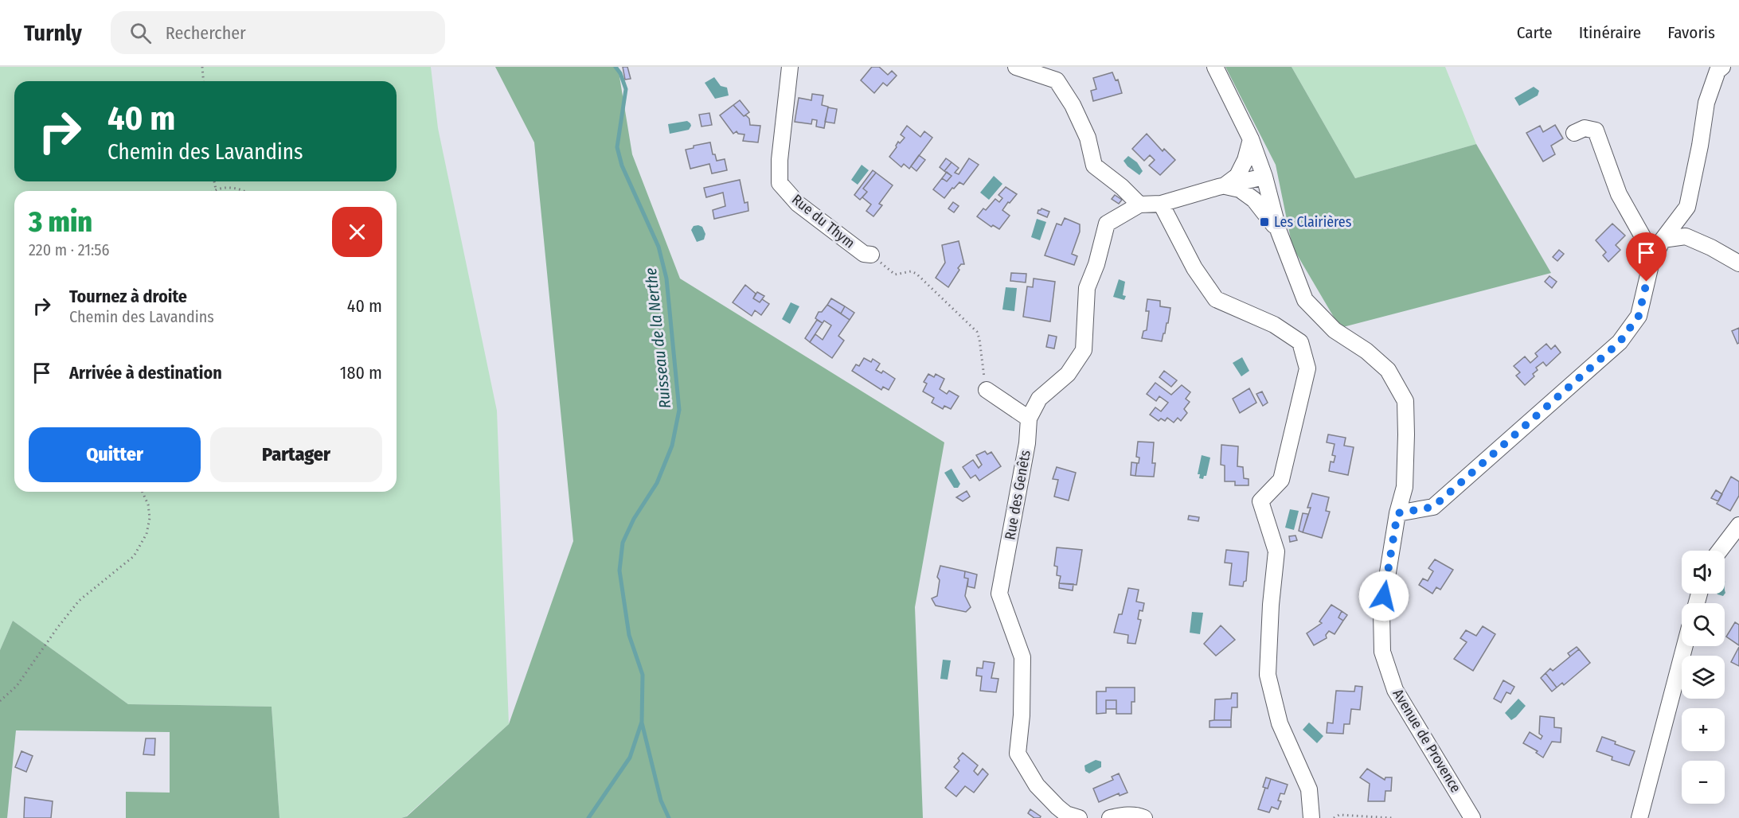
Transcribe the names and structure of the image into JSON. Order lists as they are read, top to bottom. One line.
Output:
{"streets":{"street":["Rue du Thym","Rue des Genêts","Avenue de Provence"]},"crossings":[["Rue des Genêts","Avenue de Provence"]],"water":["Ruisseau de la Nerthe"],"places":{"transit":["Les Clairières"]},"page":{"header":"Turnly","search":"Rechercher","nav":["Carte","Itinéraire","Favoris"],"turn":["40 m","Chemin des Lavandins"],"heading":["3 min","220 m · 21:56"],"list":[{"name":"Tournez à droite","note":"Chemin des Lavandins","value":"40 m"},{"name":"Arrivée à destination","value":"180 m"}],"buttons":["Quitter","Partager"],"map_buttons":["+","−"]}}
